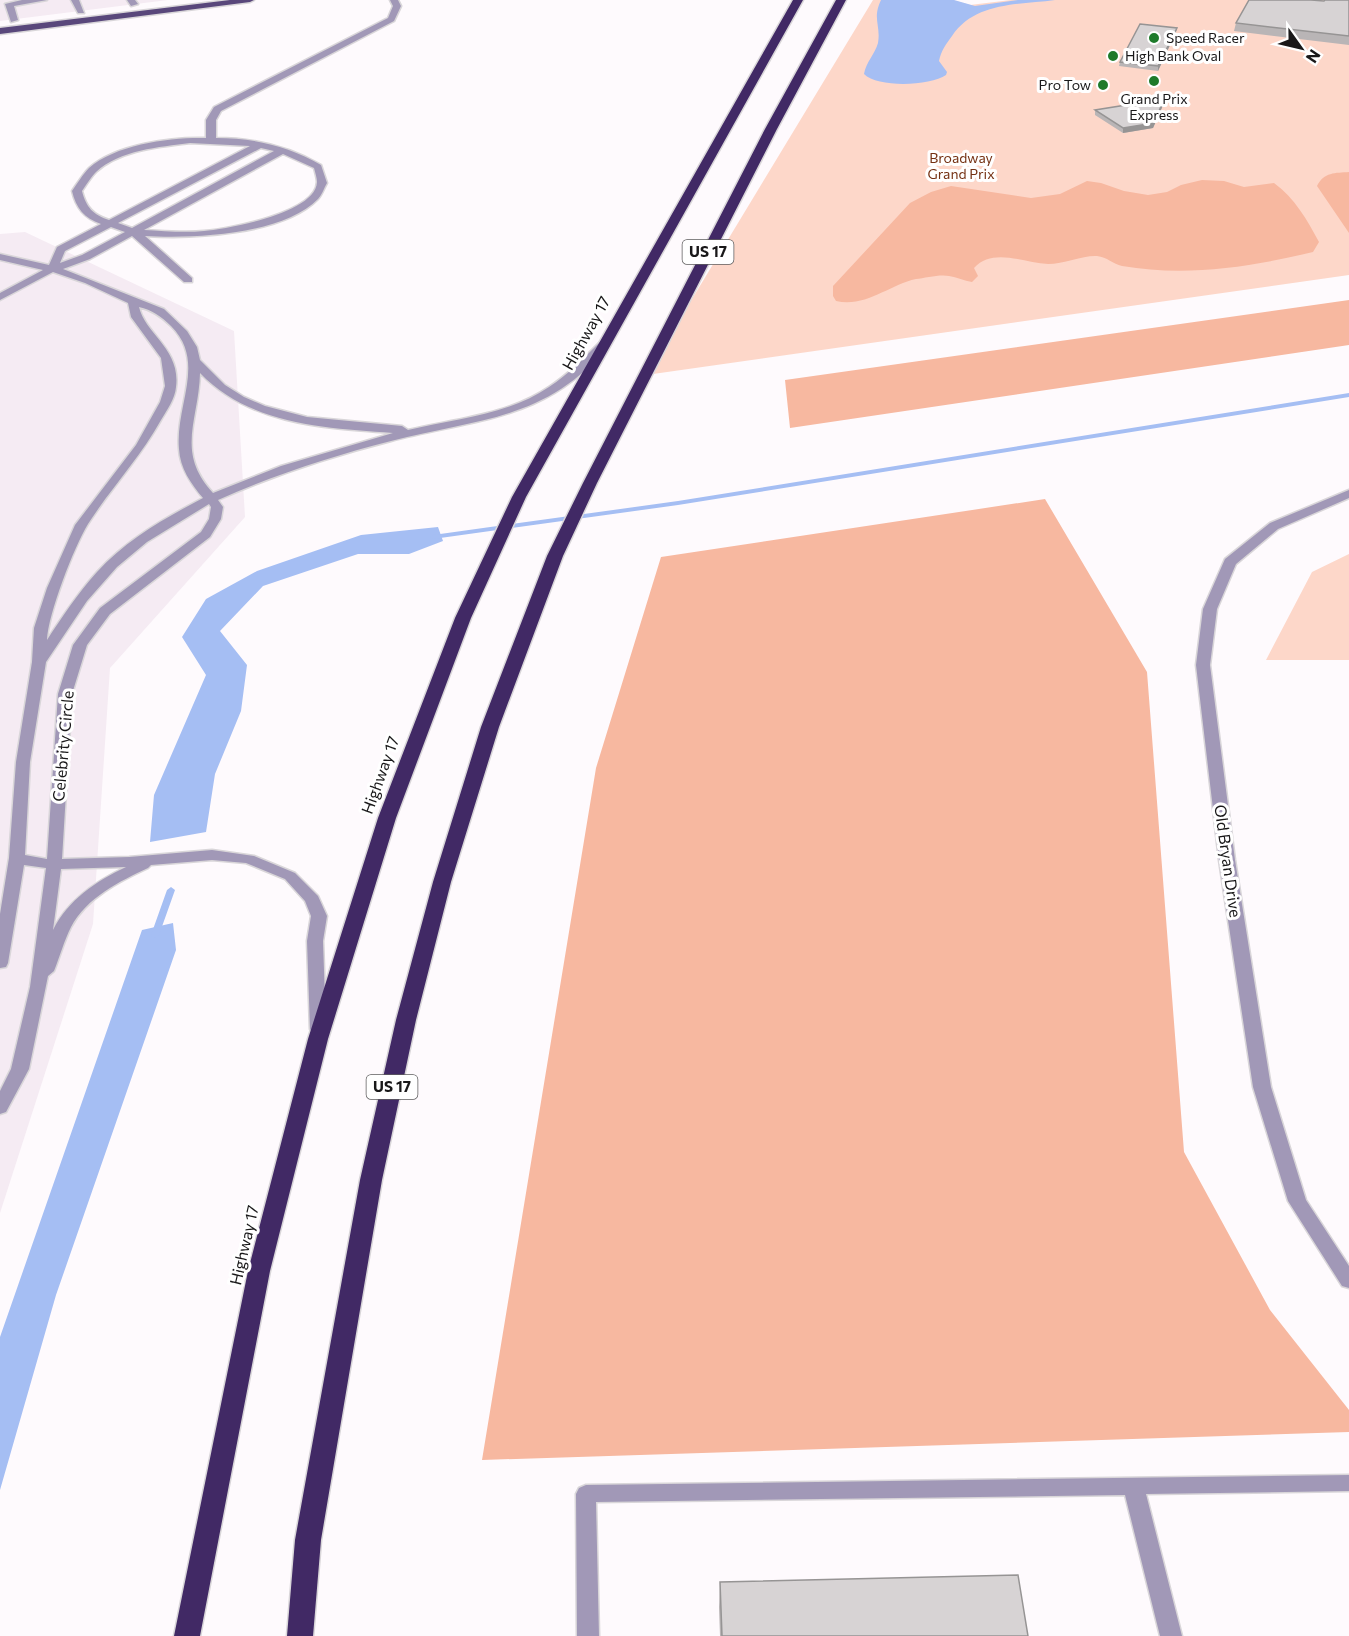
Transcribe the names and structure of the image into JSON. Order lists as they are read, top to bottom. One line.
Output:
{"streets":{"highway":["US 17","Highway 17"],"street":["Celebrity Circle","Old Bryan Drive"]},"parks":["Broadway Grand Prix"],"places":["Speed Racer","High Bank Oval","Grand Prix Express","Pro Tow"],"north":"bottom right"}
